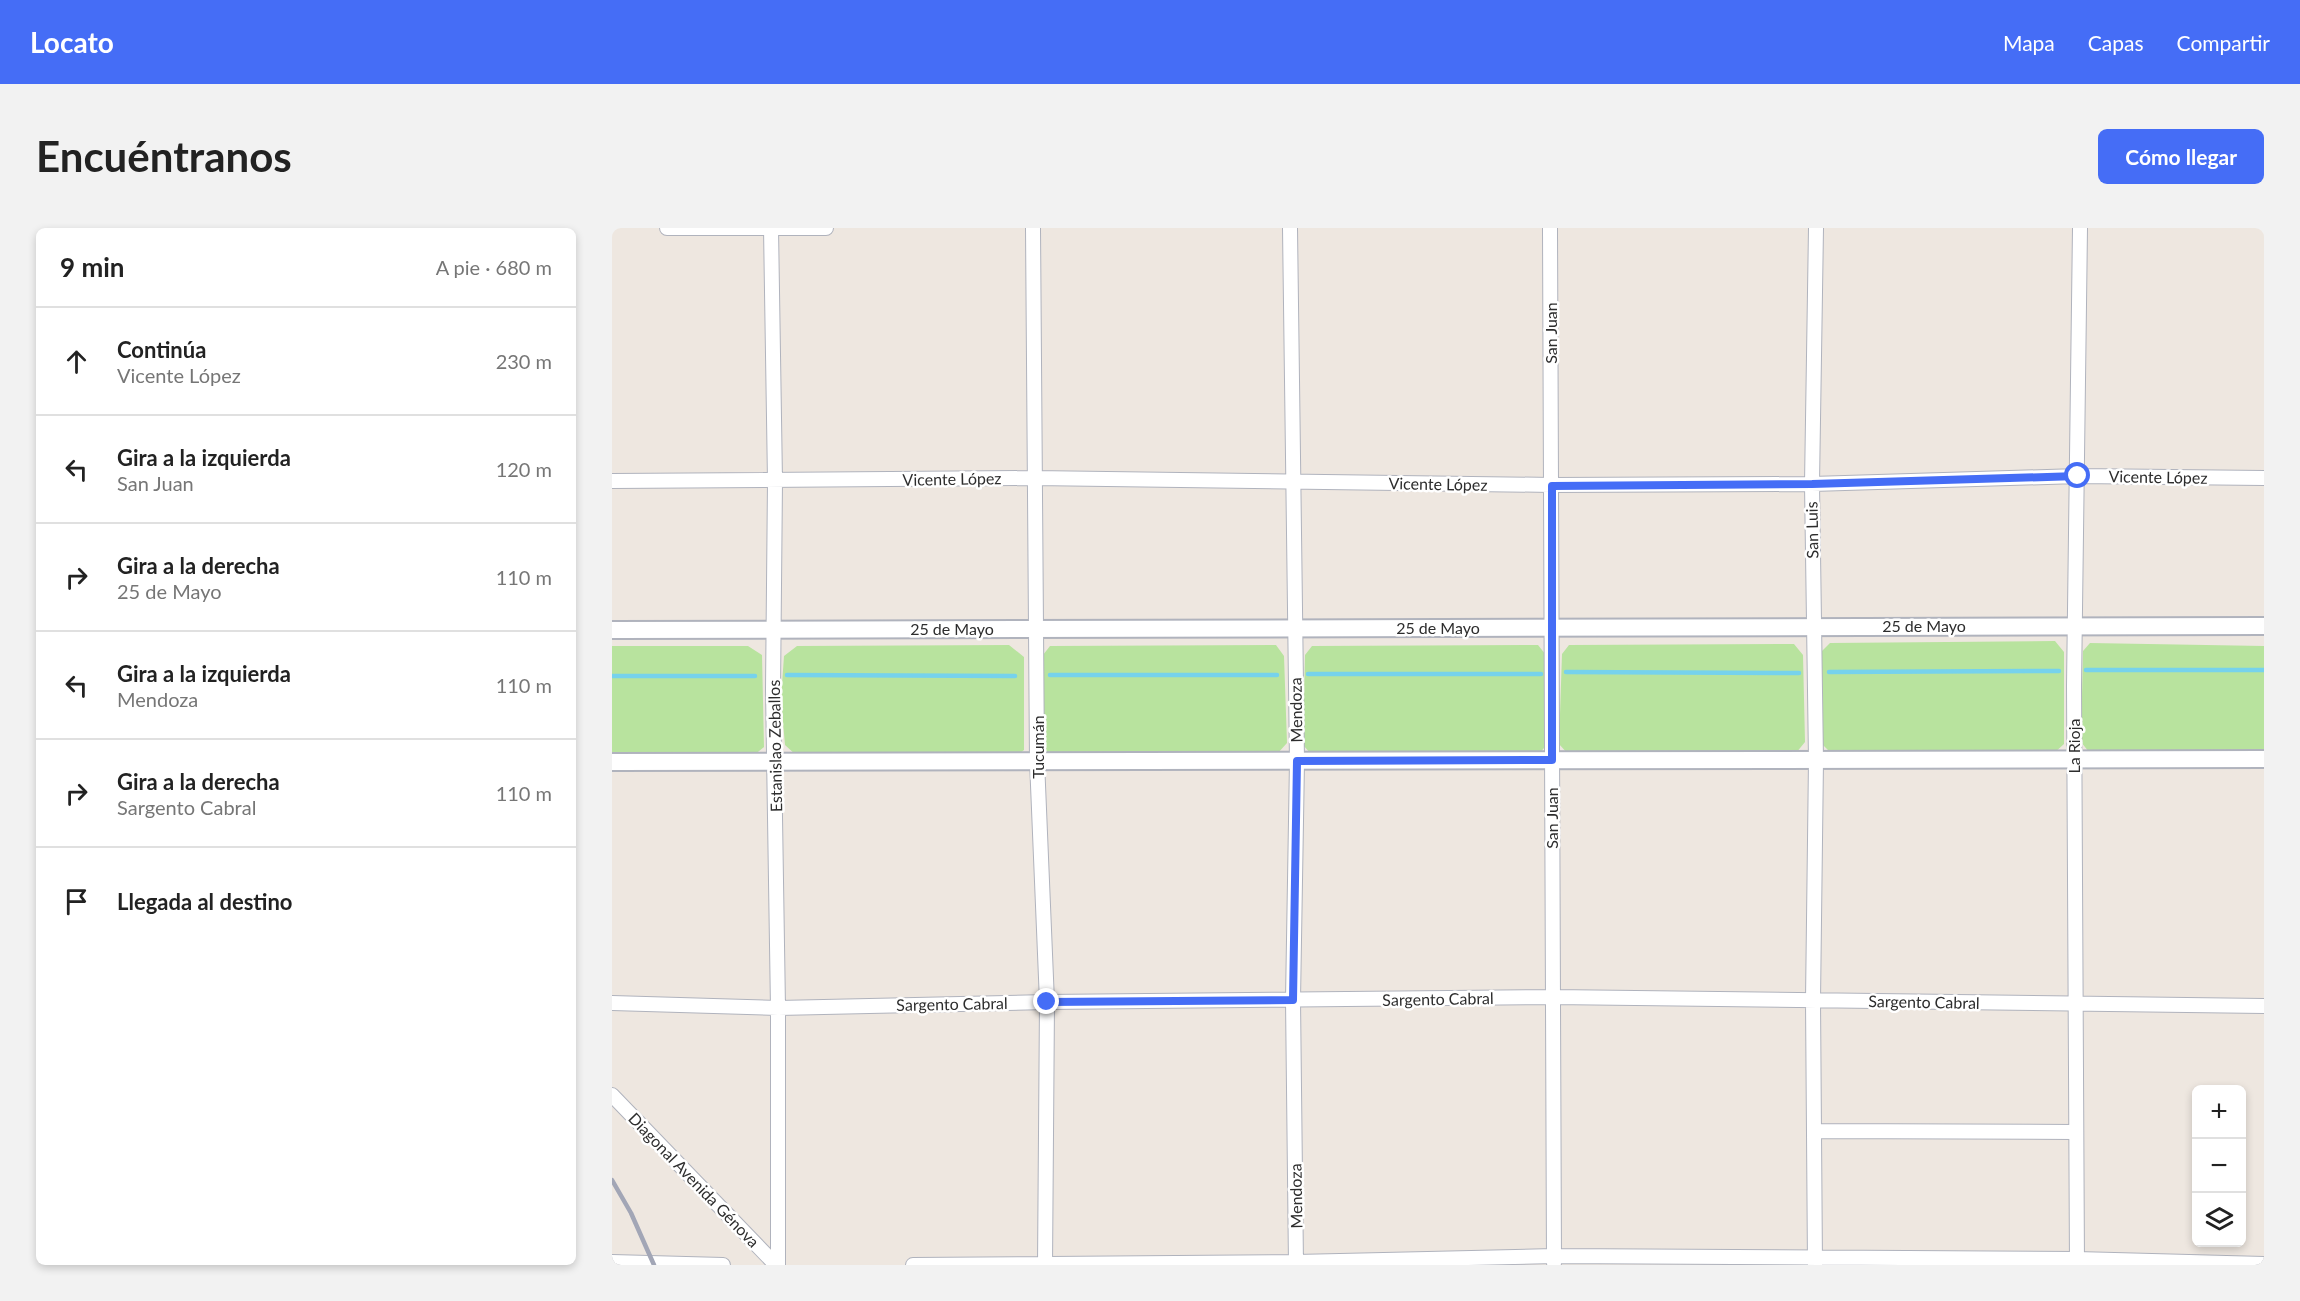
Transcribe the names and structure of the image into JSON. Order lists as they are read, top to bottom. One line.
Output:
{"streets":{"street":["San Juan","Vicente López","San Luis","25 de Mayo","Mendoza","Estanislao Zeballos","La Rioja","Tucumán","Sargento Cabral","Diagonal Avenida Génova"]},"crossings":[["San Juan","Vicente López"],["San Juan","25 de Mayo"],["San Juan","Sargento Cabral"],["Vicente López","San Luis"],["Vicente López","Mendoza"],["Vicente López","Estanislao Zeballos"],["Vicente López","La Rioja"],["Vicente López","Tucumán"],["San Luis","25 de Mayo"],["San Luis","Sargento Cabral"],["25 de Mayo","Mendoza"],["25 de Mayo","Estanislao Zeballos"],["25 de Mayo","La Rioja"],["25 de Mayo","Tucumán"],["Mendoza","Sargento Cabral"],["Estanislao Zeballos","Sargento Cabral"],["Estanislao Zeballos","Diagonal Avenida Génova"],["La Rioja","Sargento Cabral"],["Tucumán","Sargento Cabral"]],"page":{"header":"Locato","nav":["Mapa","Capas","Compartir"],"buttons":"Cómo llegar","title":"Encuéntranos","heading":["9 min","A pie · 680 m"],"list":[["Continúa","Vicente López","230 m"],["Gira a la izquierda","San Juan","120 m"],["Gira a la derecha","25 de Mayo","110 m"],["Gira a la izquierda","Mendoza","110 m"],["Gira a la derecha","Sargento Cabral","110 m"],"Llegada al destino"],"map_buttons":["+","−"]}}
